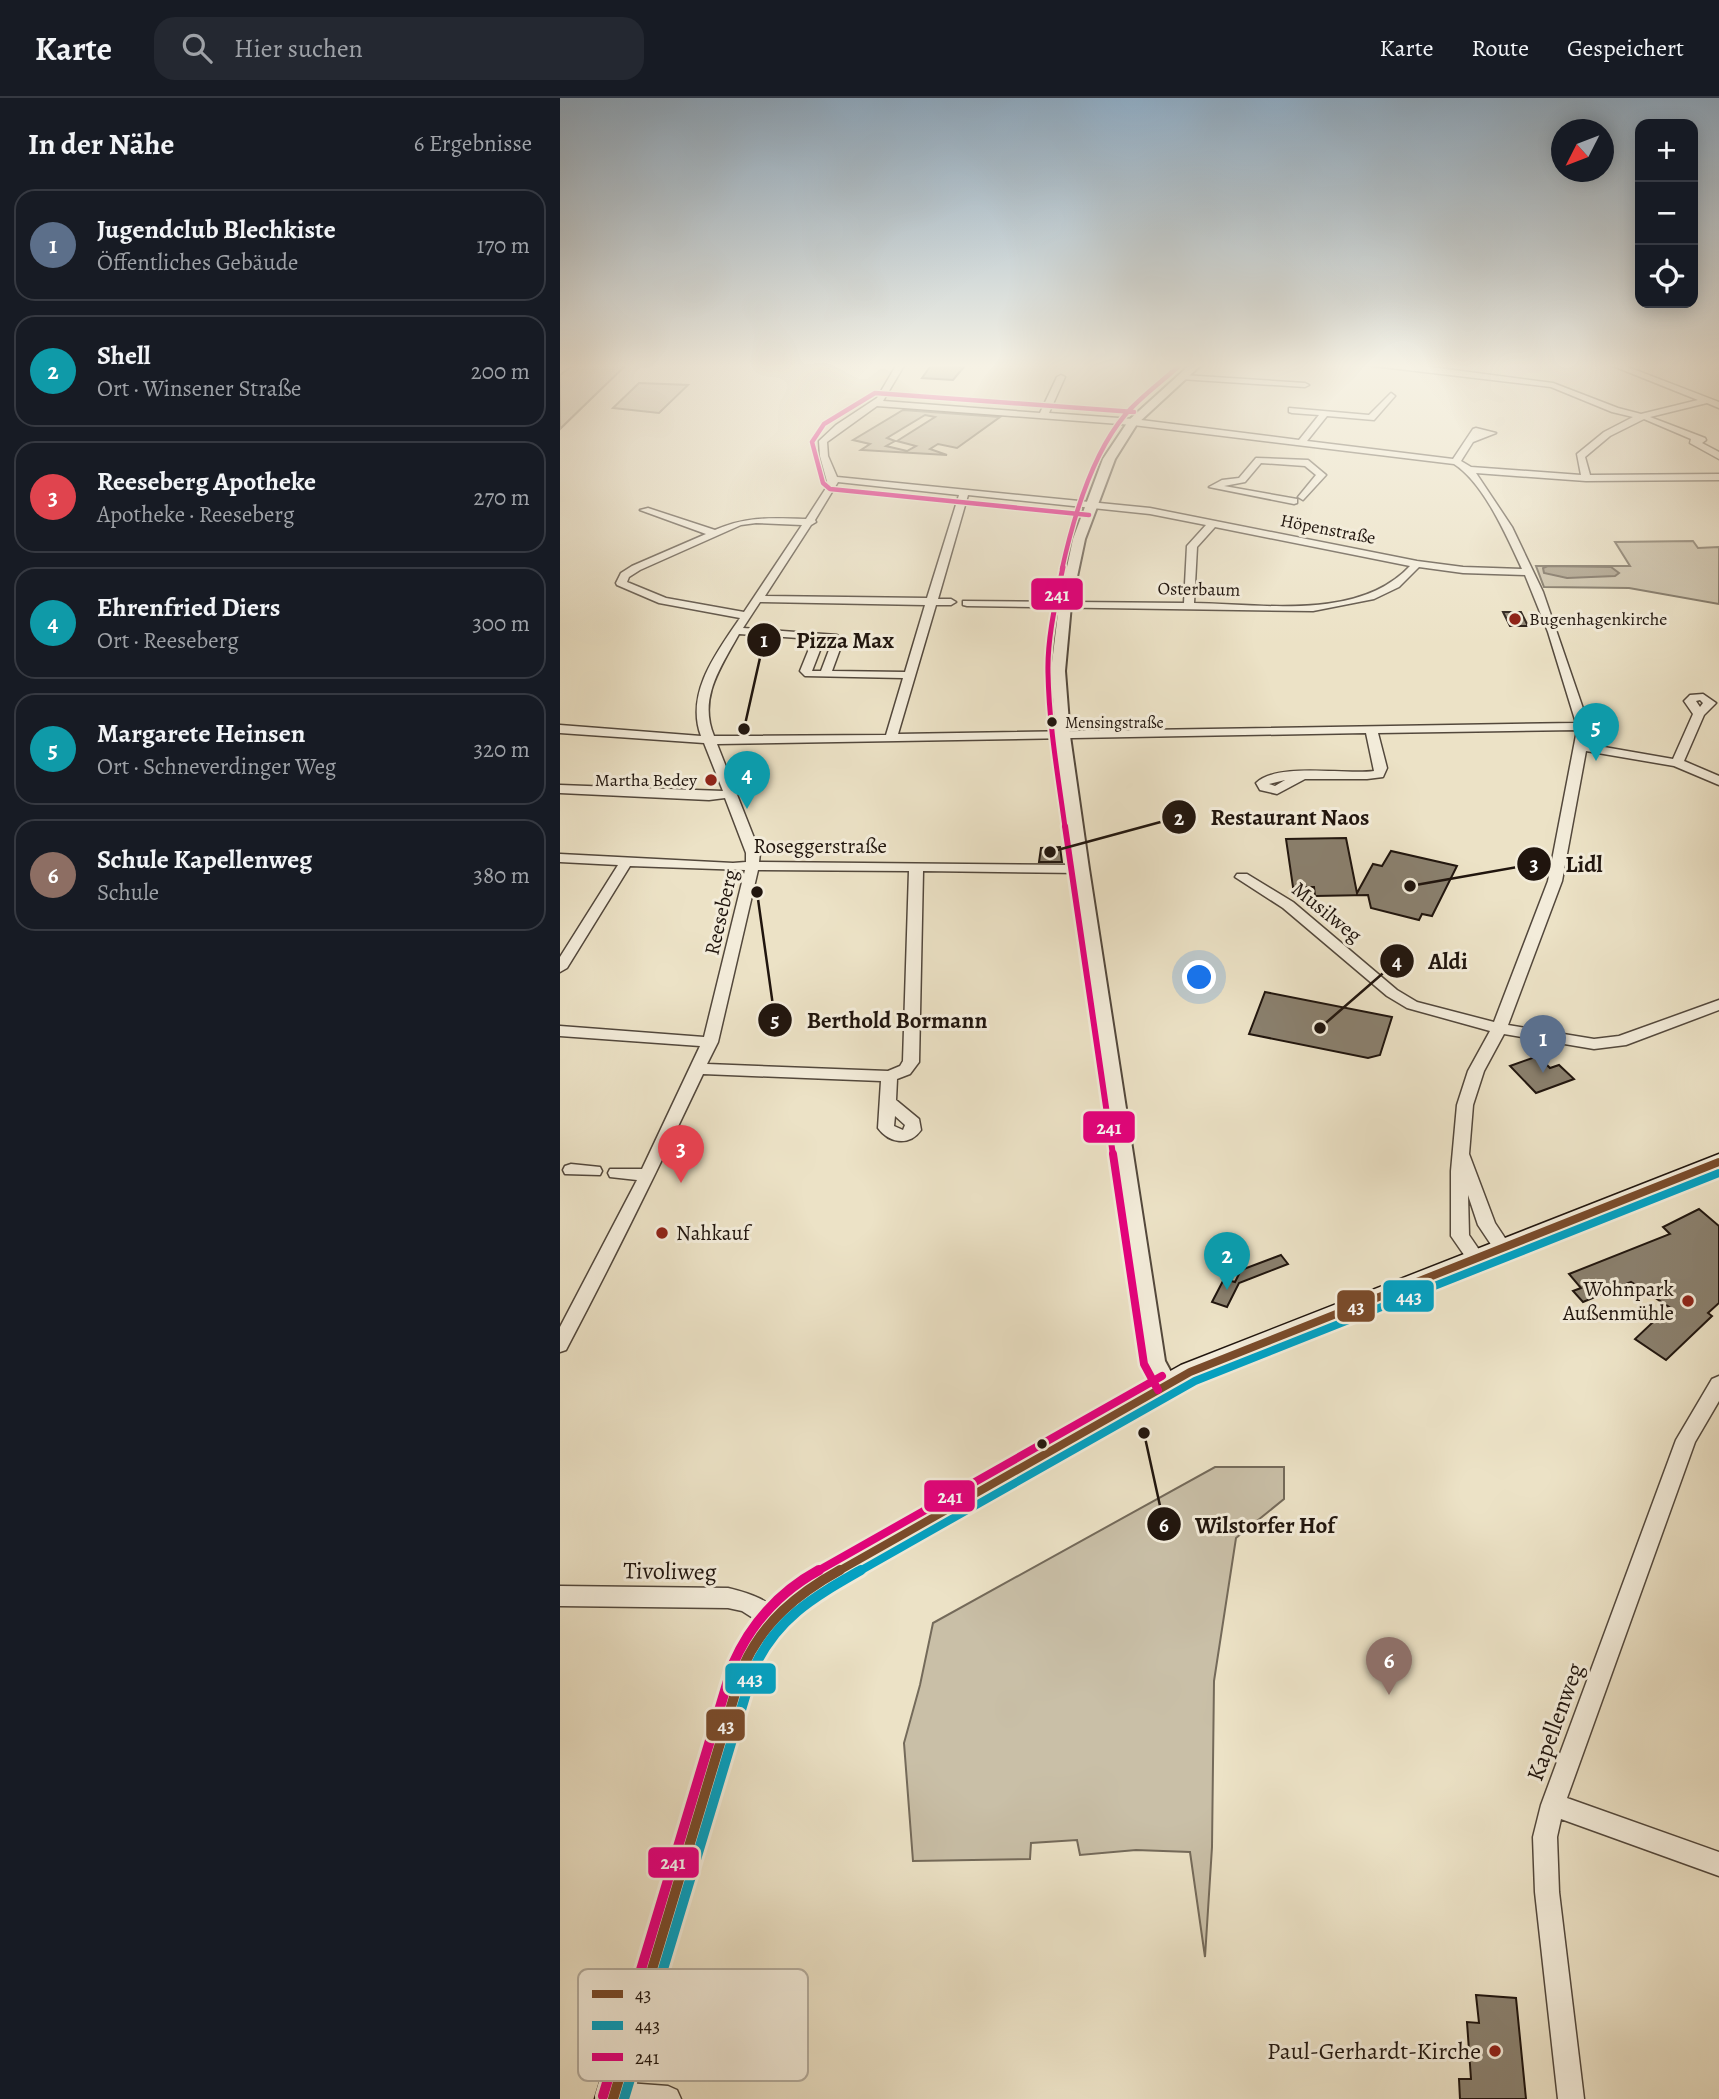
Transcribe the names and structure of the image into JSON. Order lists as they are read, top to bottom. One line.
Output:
{"streets":{"street":["Höpenstraße","Osterbaum","Roseggerstraße","Reeseberg","Musilweg","Tivoliweg","Kapellenweg"]},"crossings":[["Höpenstraße","Osterbaum"],["Höpenstraße","Reeseberg"],["Roseggerstraße","Reeseberg"]],"places":["Bugenhagenkirche","Mensingstraße","Pizza Max","Martha Bedey","Restaurant Naos","Lidl","Berthold Bormann","Aldi","Nahkauf","Wohnpark Außenmühle","Wilstorfer Hof","Paul-Gerhardt-Kirche"],"lines":["transit line 241","transit line 43","transit line 443"],"legend":["43","443","241"],"north":"bottom left","page":{"header":"Karte","search":"Hier suchen","nav":["Karte","Route","Gespeichert"],"heading":["In der Nähe","6 Ergebnisse"],"map_buttons":["+","−"],"list":[{"mark":"1","name":"Jugendclub Blechkiste","note":"Öffentliches Gebäude","value":"170 m"},{"mark":"2","name":"Shell","note":"Ort · Winsener Straße","value":"200 m"},{"mark":"3","name":"Reeseberg Apotheke","note":"Apotheke · Reeseberg","value":"270 m"},{"mark":"4","name":"Ehrenfried Diers","note":"Ort · Reeseberg","value":"300 m"},{"mark":"5","name":"Margarete Heinsen","note":"Ort · Schneverdinger Weg","value":"320 m"},{"mark":"6","name":"Schule Kapellenweg","note":"Schule","value":"380 m"}],"pins":["5","4","1","3","2","6"]}}
